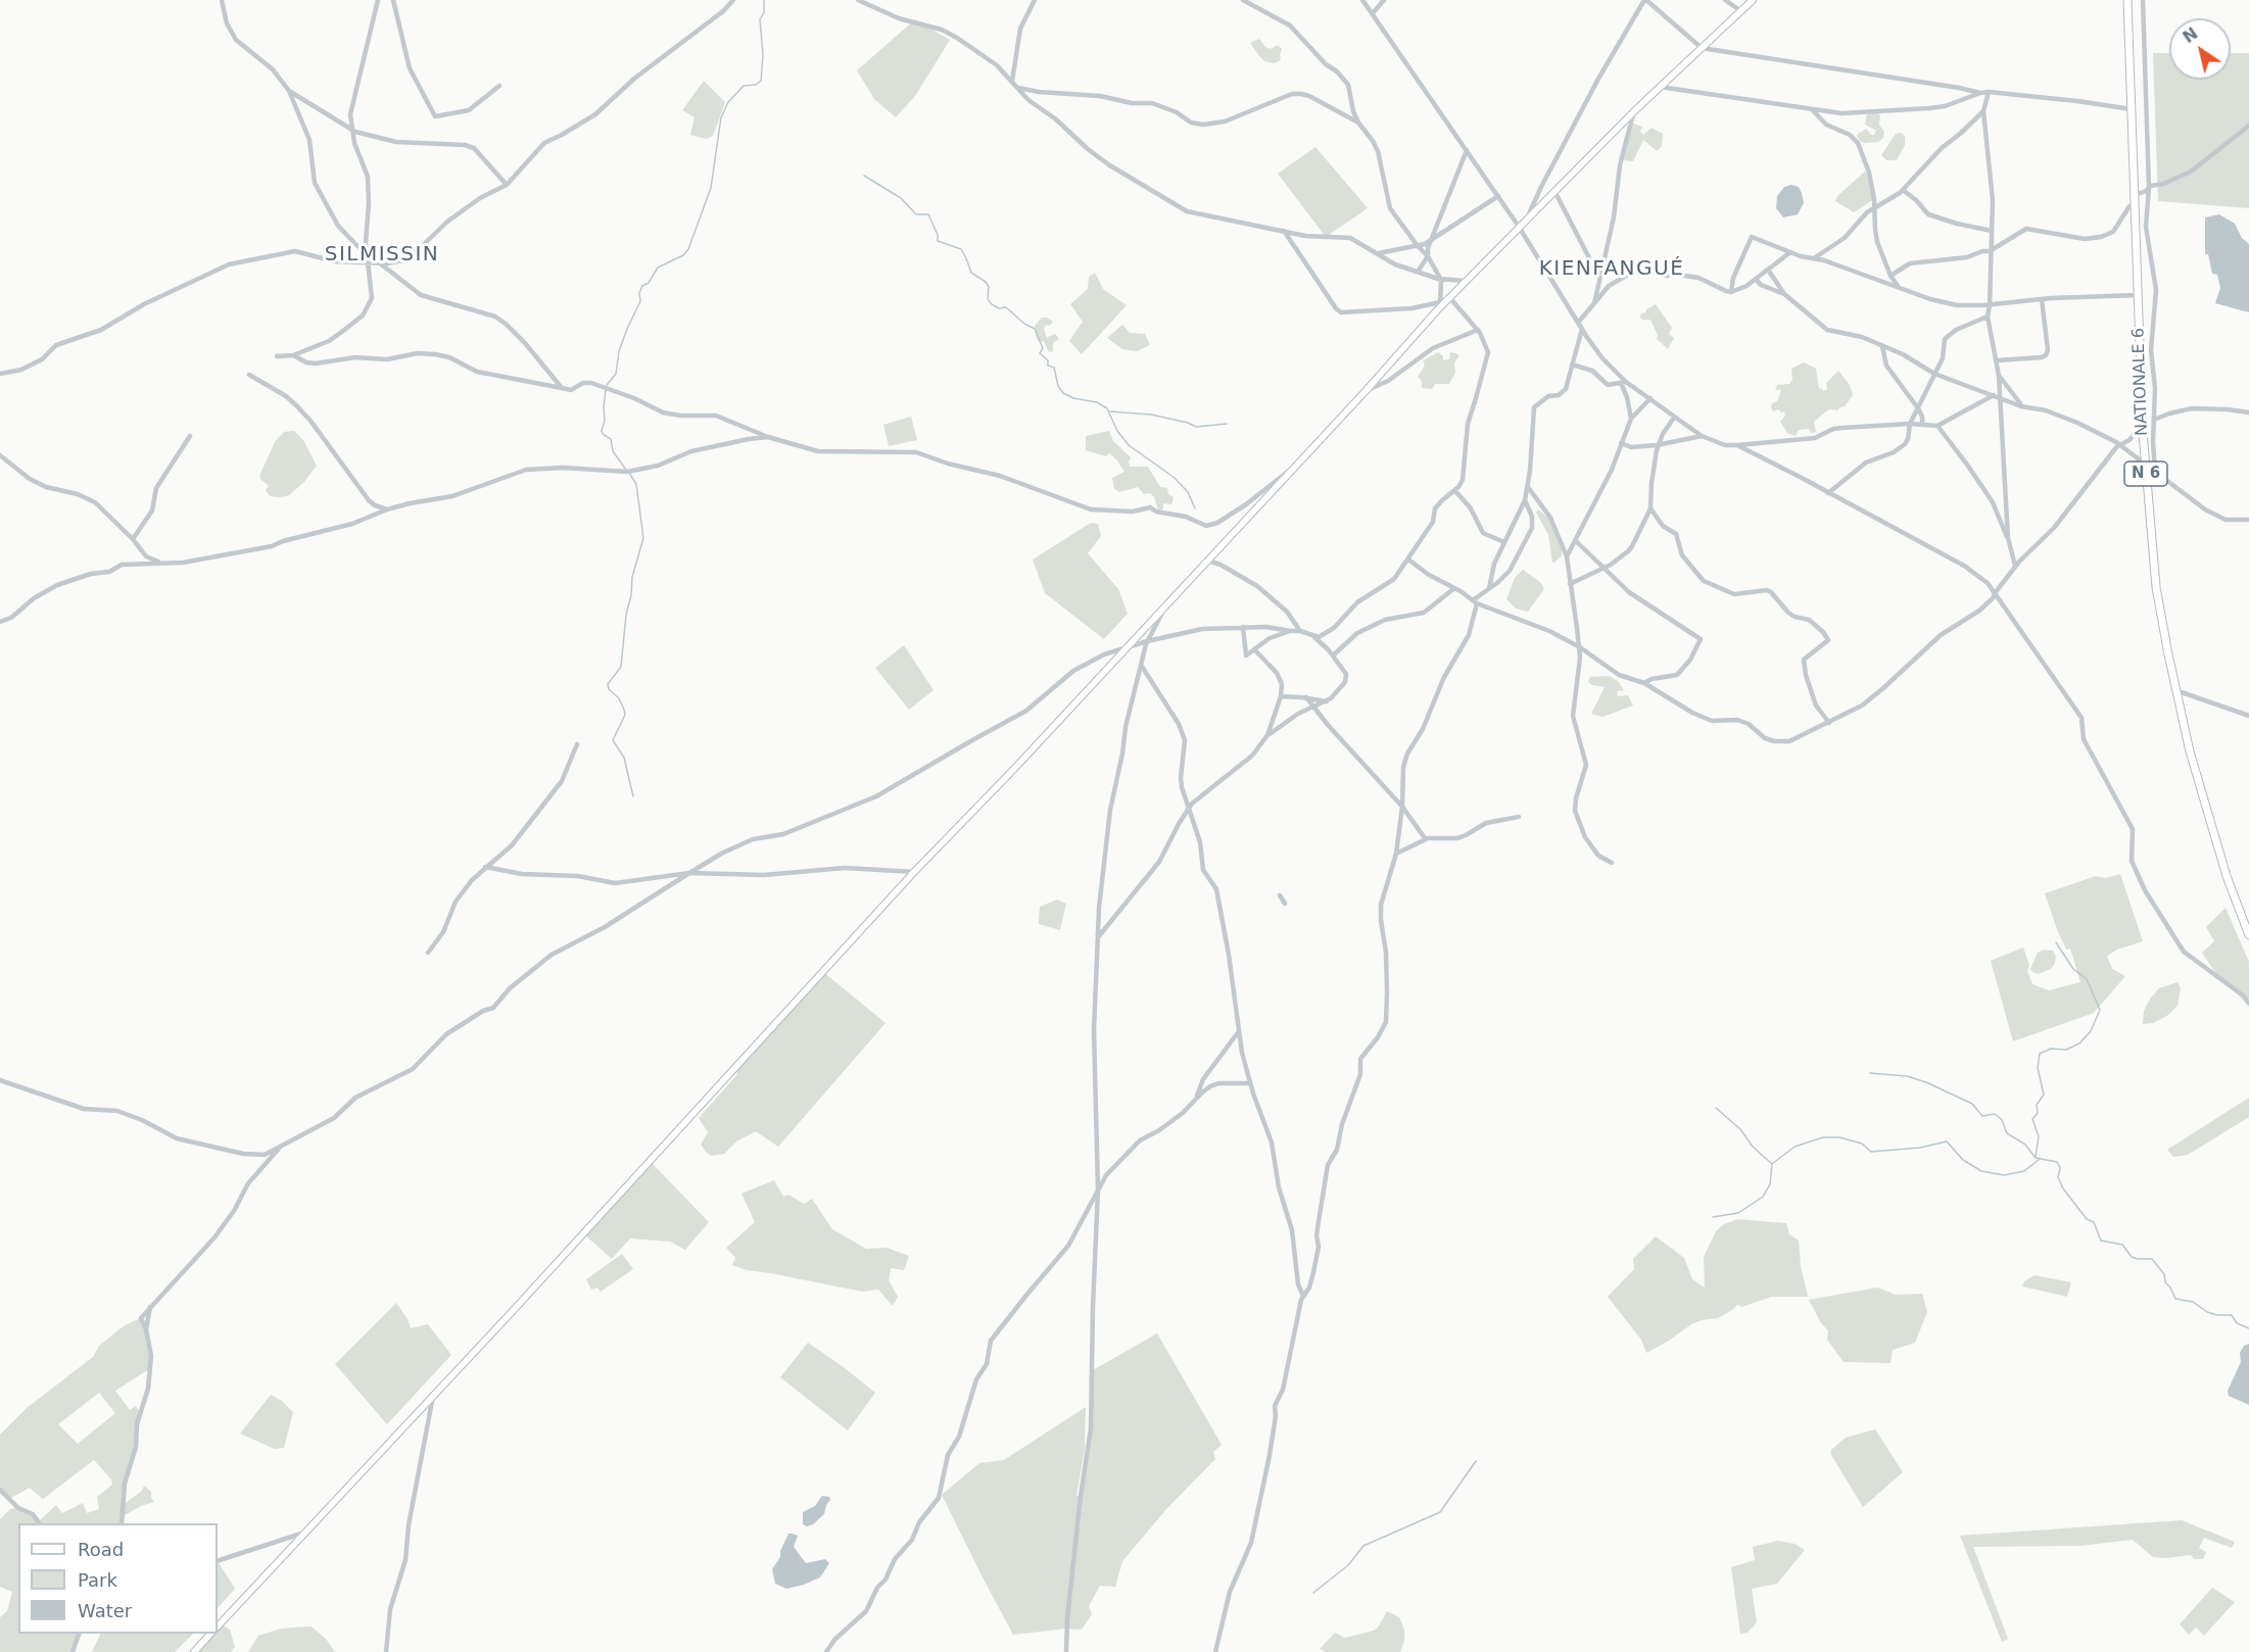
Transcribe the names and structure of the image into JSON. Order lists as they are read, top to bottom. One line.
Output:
{"streets":{"main road":["NATIONALE 6","N 6"]},"districts":["SILMISSIN","KIENFANGUÉ"],"legend":["Road","Park","Water"],"north":"top left"}
